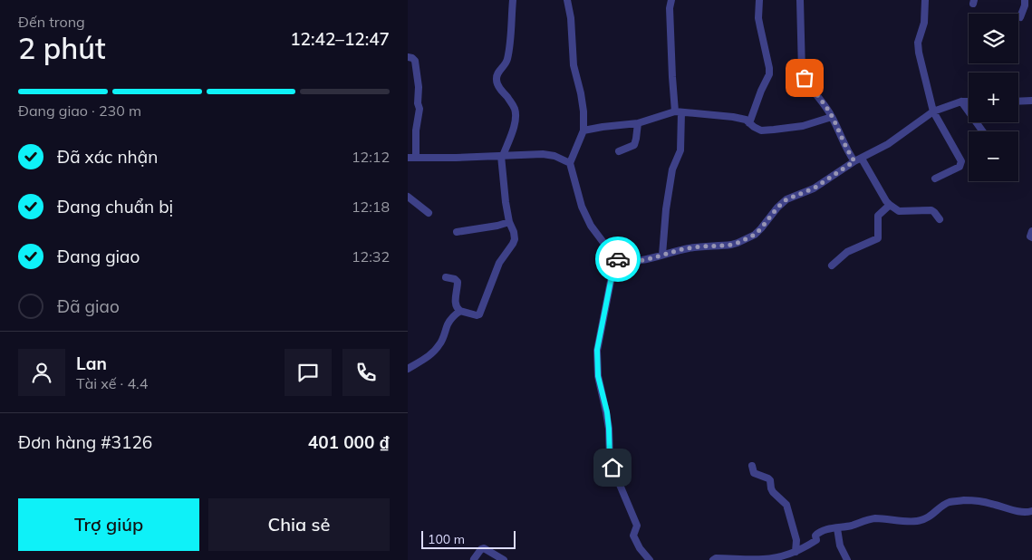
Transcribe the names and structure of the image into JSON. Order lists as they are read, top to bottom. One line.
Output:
{"scale_bar":"100 m","page":{"heading":["2 phút","Đến trong","12:42–12:47"],"panel":["Lan","Tài xế · 4.4","Đơn hàng #3126","401 000 ₫"],"map_buttons":["+","−"],"bar":"Đang giao · 230 m","list":[["Đã xác nhận","12:12"],["Đang chuẩn bị","12:18"],["Đang giao","12:32"],"Đã giao"],"buttons":["Trợ giúp","Chia sẻ"],"scale":"100 m"}}
